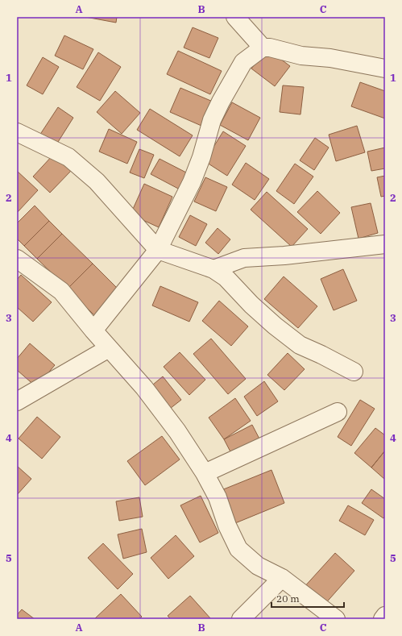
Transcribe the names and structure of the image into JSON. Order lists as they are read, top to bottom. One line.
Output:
{"scale_bar":"20 m","grid":{"columns":["A","B","C"],"rows":["1","2","3","4","5"]}}
